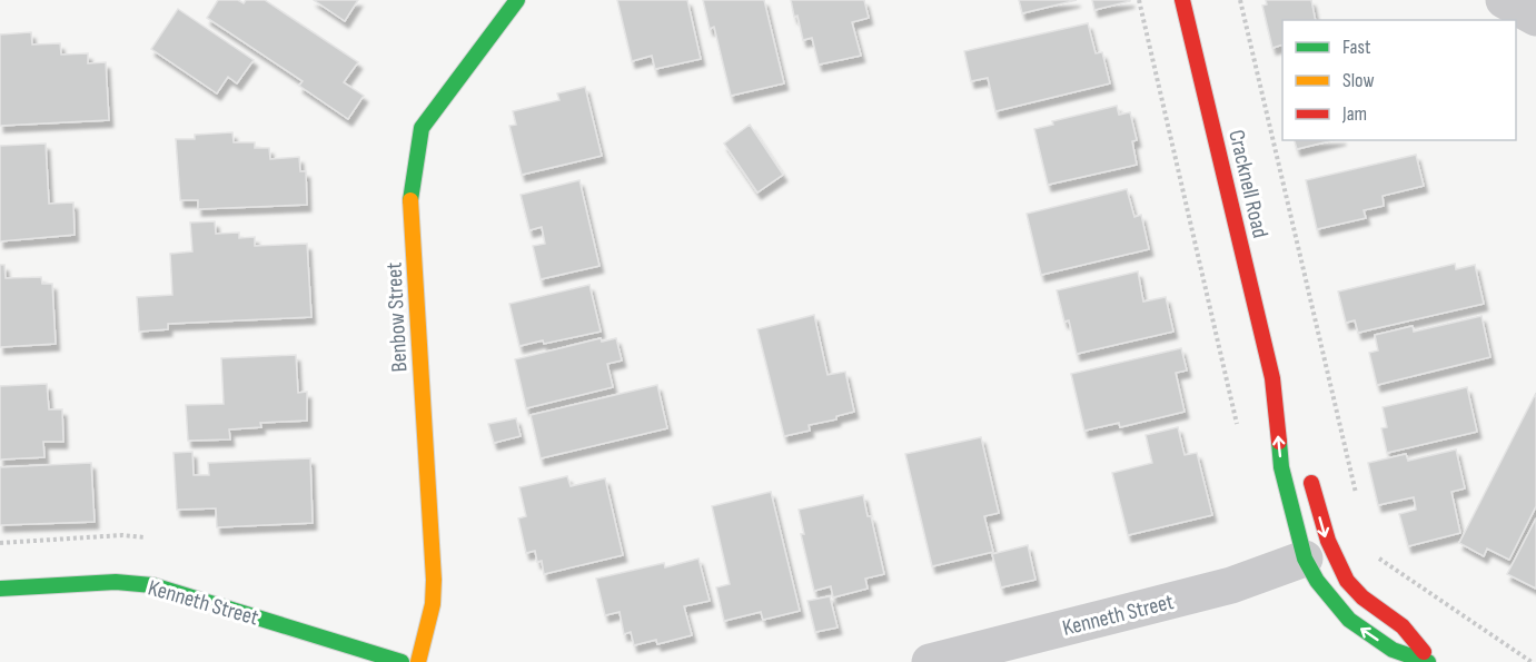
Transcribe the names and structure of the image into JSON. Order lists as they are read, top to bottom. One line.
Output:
{"streets":{"street":["Cracknell Road","Benbow Street","Kenneth Street"]},"crossings":[["Cracknell Road","Kenneth Street"]],"legend":["Fast","Slow","Jam"]}
